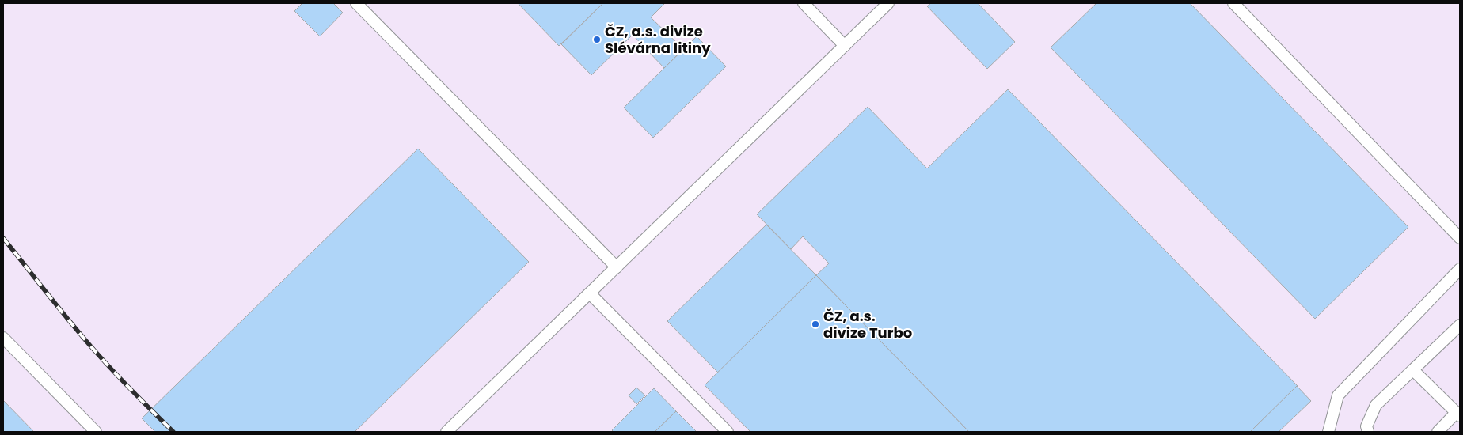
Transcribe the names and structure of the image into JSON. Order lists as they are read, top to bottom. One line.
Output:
{"places":["ČZ, a.s. divize Slévárna litiny","ČZ, a.s. divize Turbo"]}
